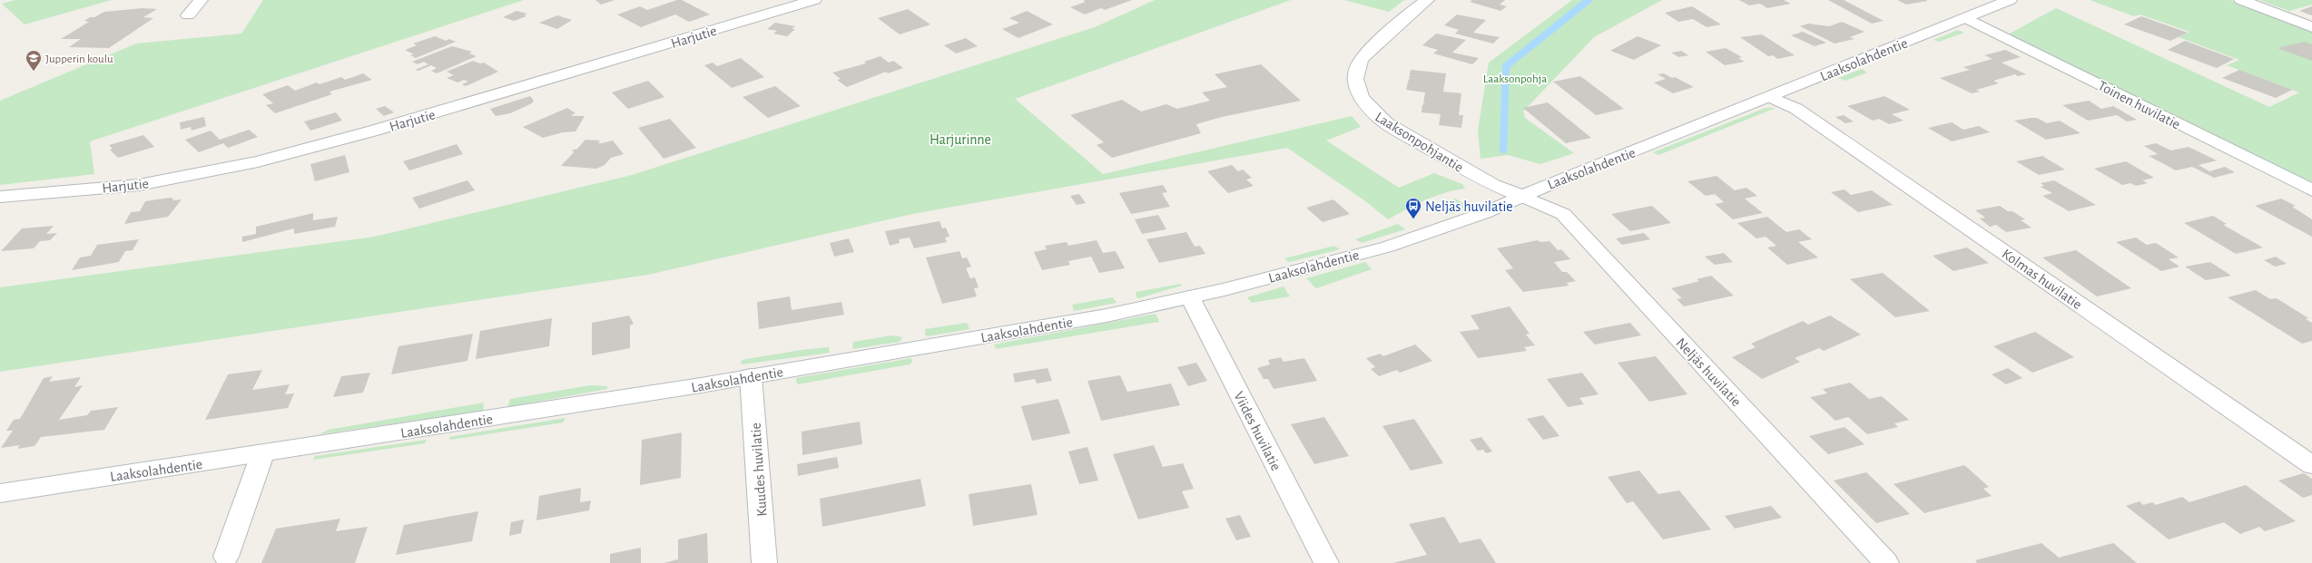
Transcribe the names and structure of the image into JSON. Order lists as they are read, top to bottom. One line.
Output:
{"streets":{"street":["Harjutie","Laaksolahdentie","Toinen huvilatie","Laaksonpohjantie","Kolmas huvilatie","Neljäs huvilatie","Viides huvilatie","Kuudes huvilatie"]},"crossings":[["Laaksolahdentie","Toinen huvilatie"],["Laaksolahdentie","Laaksonpohjantie"],["Laaksolahdentie","Kolmas huvilatie"],["Laaksolahdentie","Neljäs huvilatie"],["Laaksolahdentie","Viides huvilatie"],["Laaksolahdentie","Kuudes huvilatie"],["Laaksonpohjantie","Neljäs huvilatie"]],"parks":["Laaksonpohja","Harjurinne"],"places":{"school or university":["Jupperin koulu"],"bus stop":["Neljäs huvilatie"]}}
